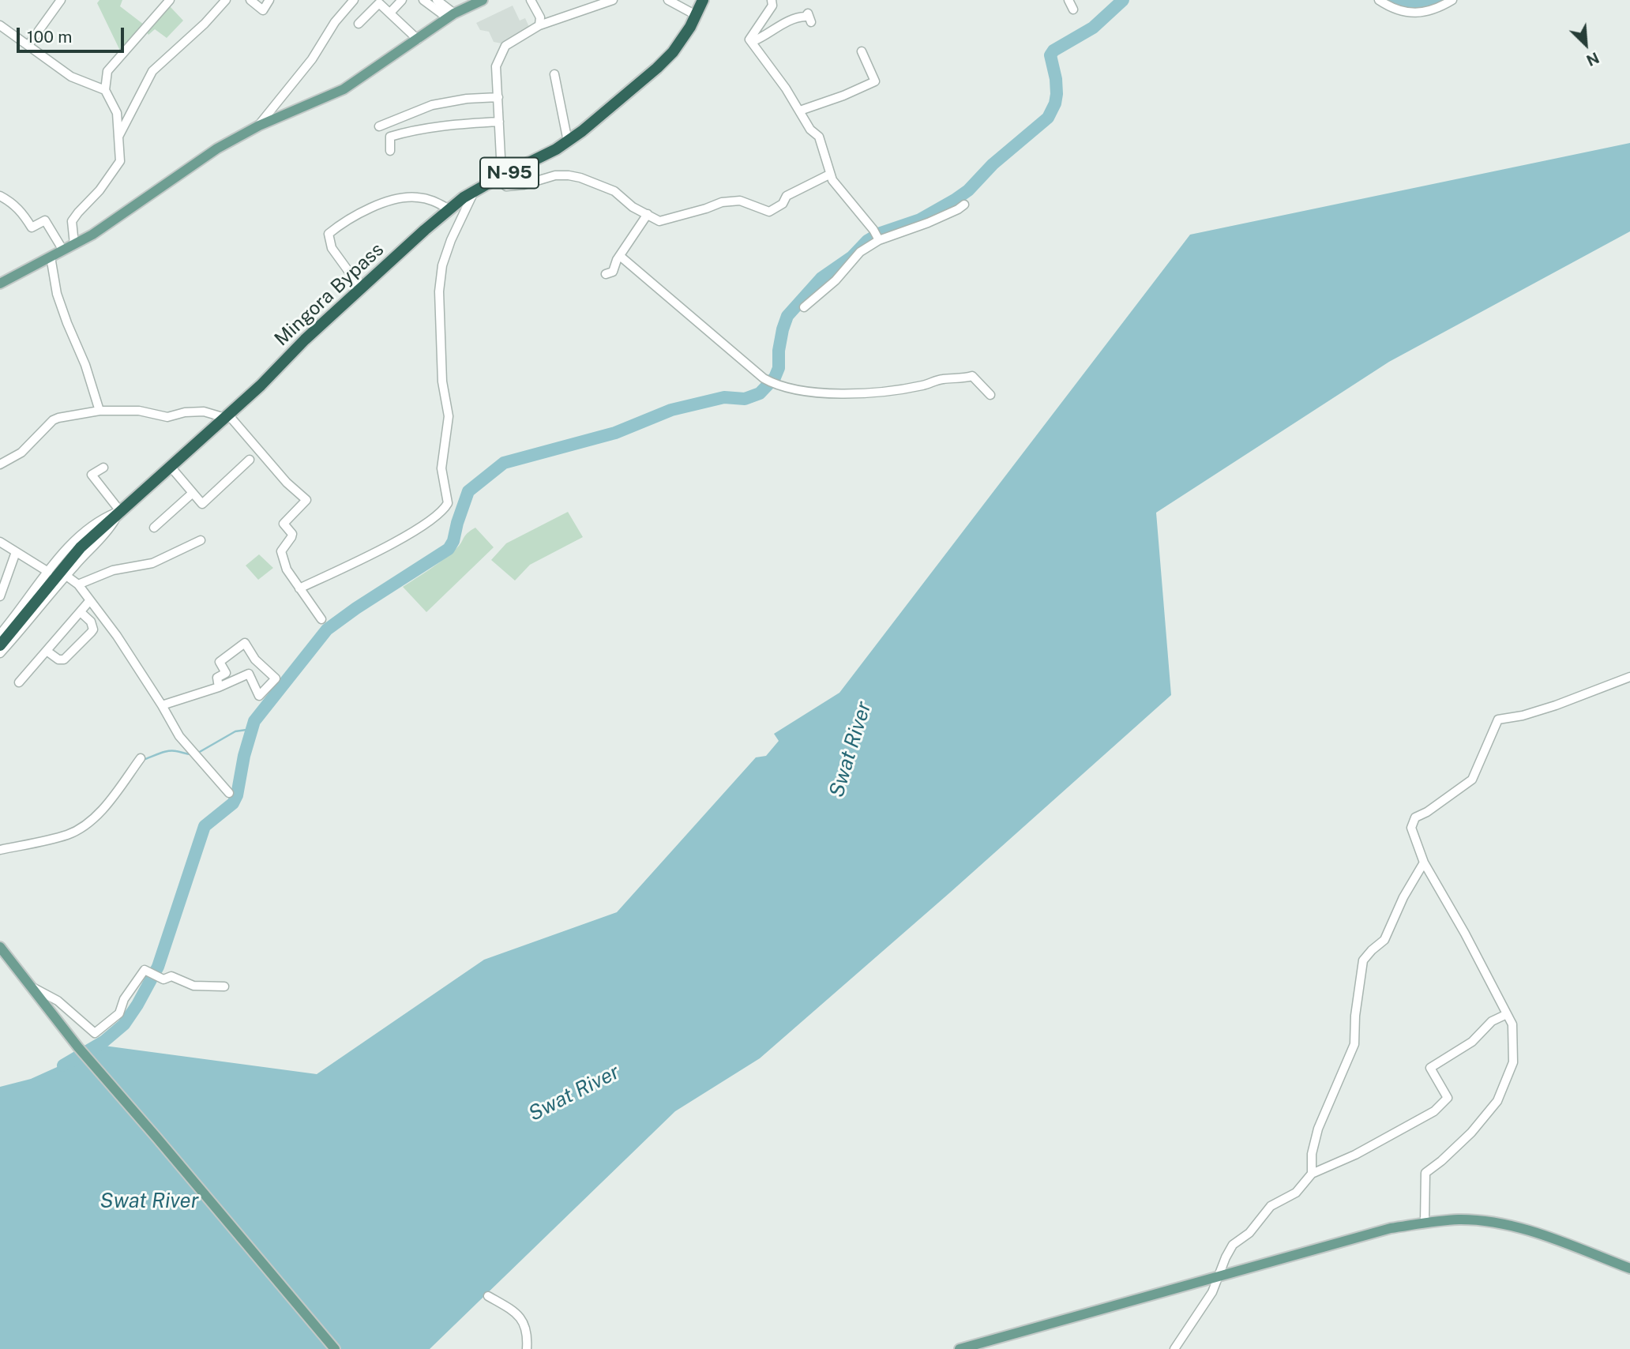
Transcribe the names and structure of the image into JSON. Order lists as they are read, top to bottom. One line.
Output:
{"streets":{"highway":["N-95","Mingora Bypass"]},"water":["Swat River"],"scale_bar":"100 m","north":"bottom right"}
